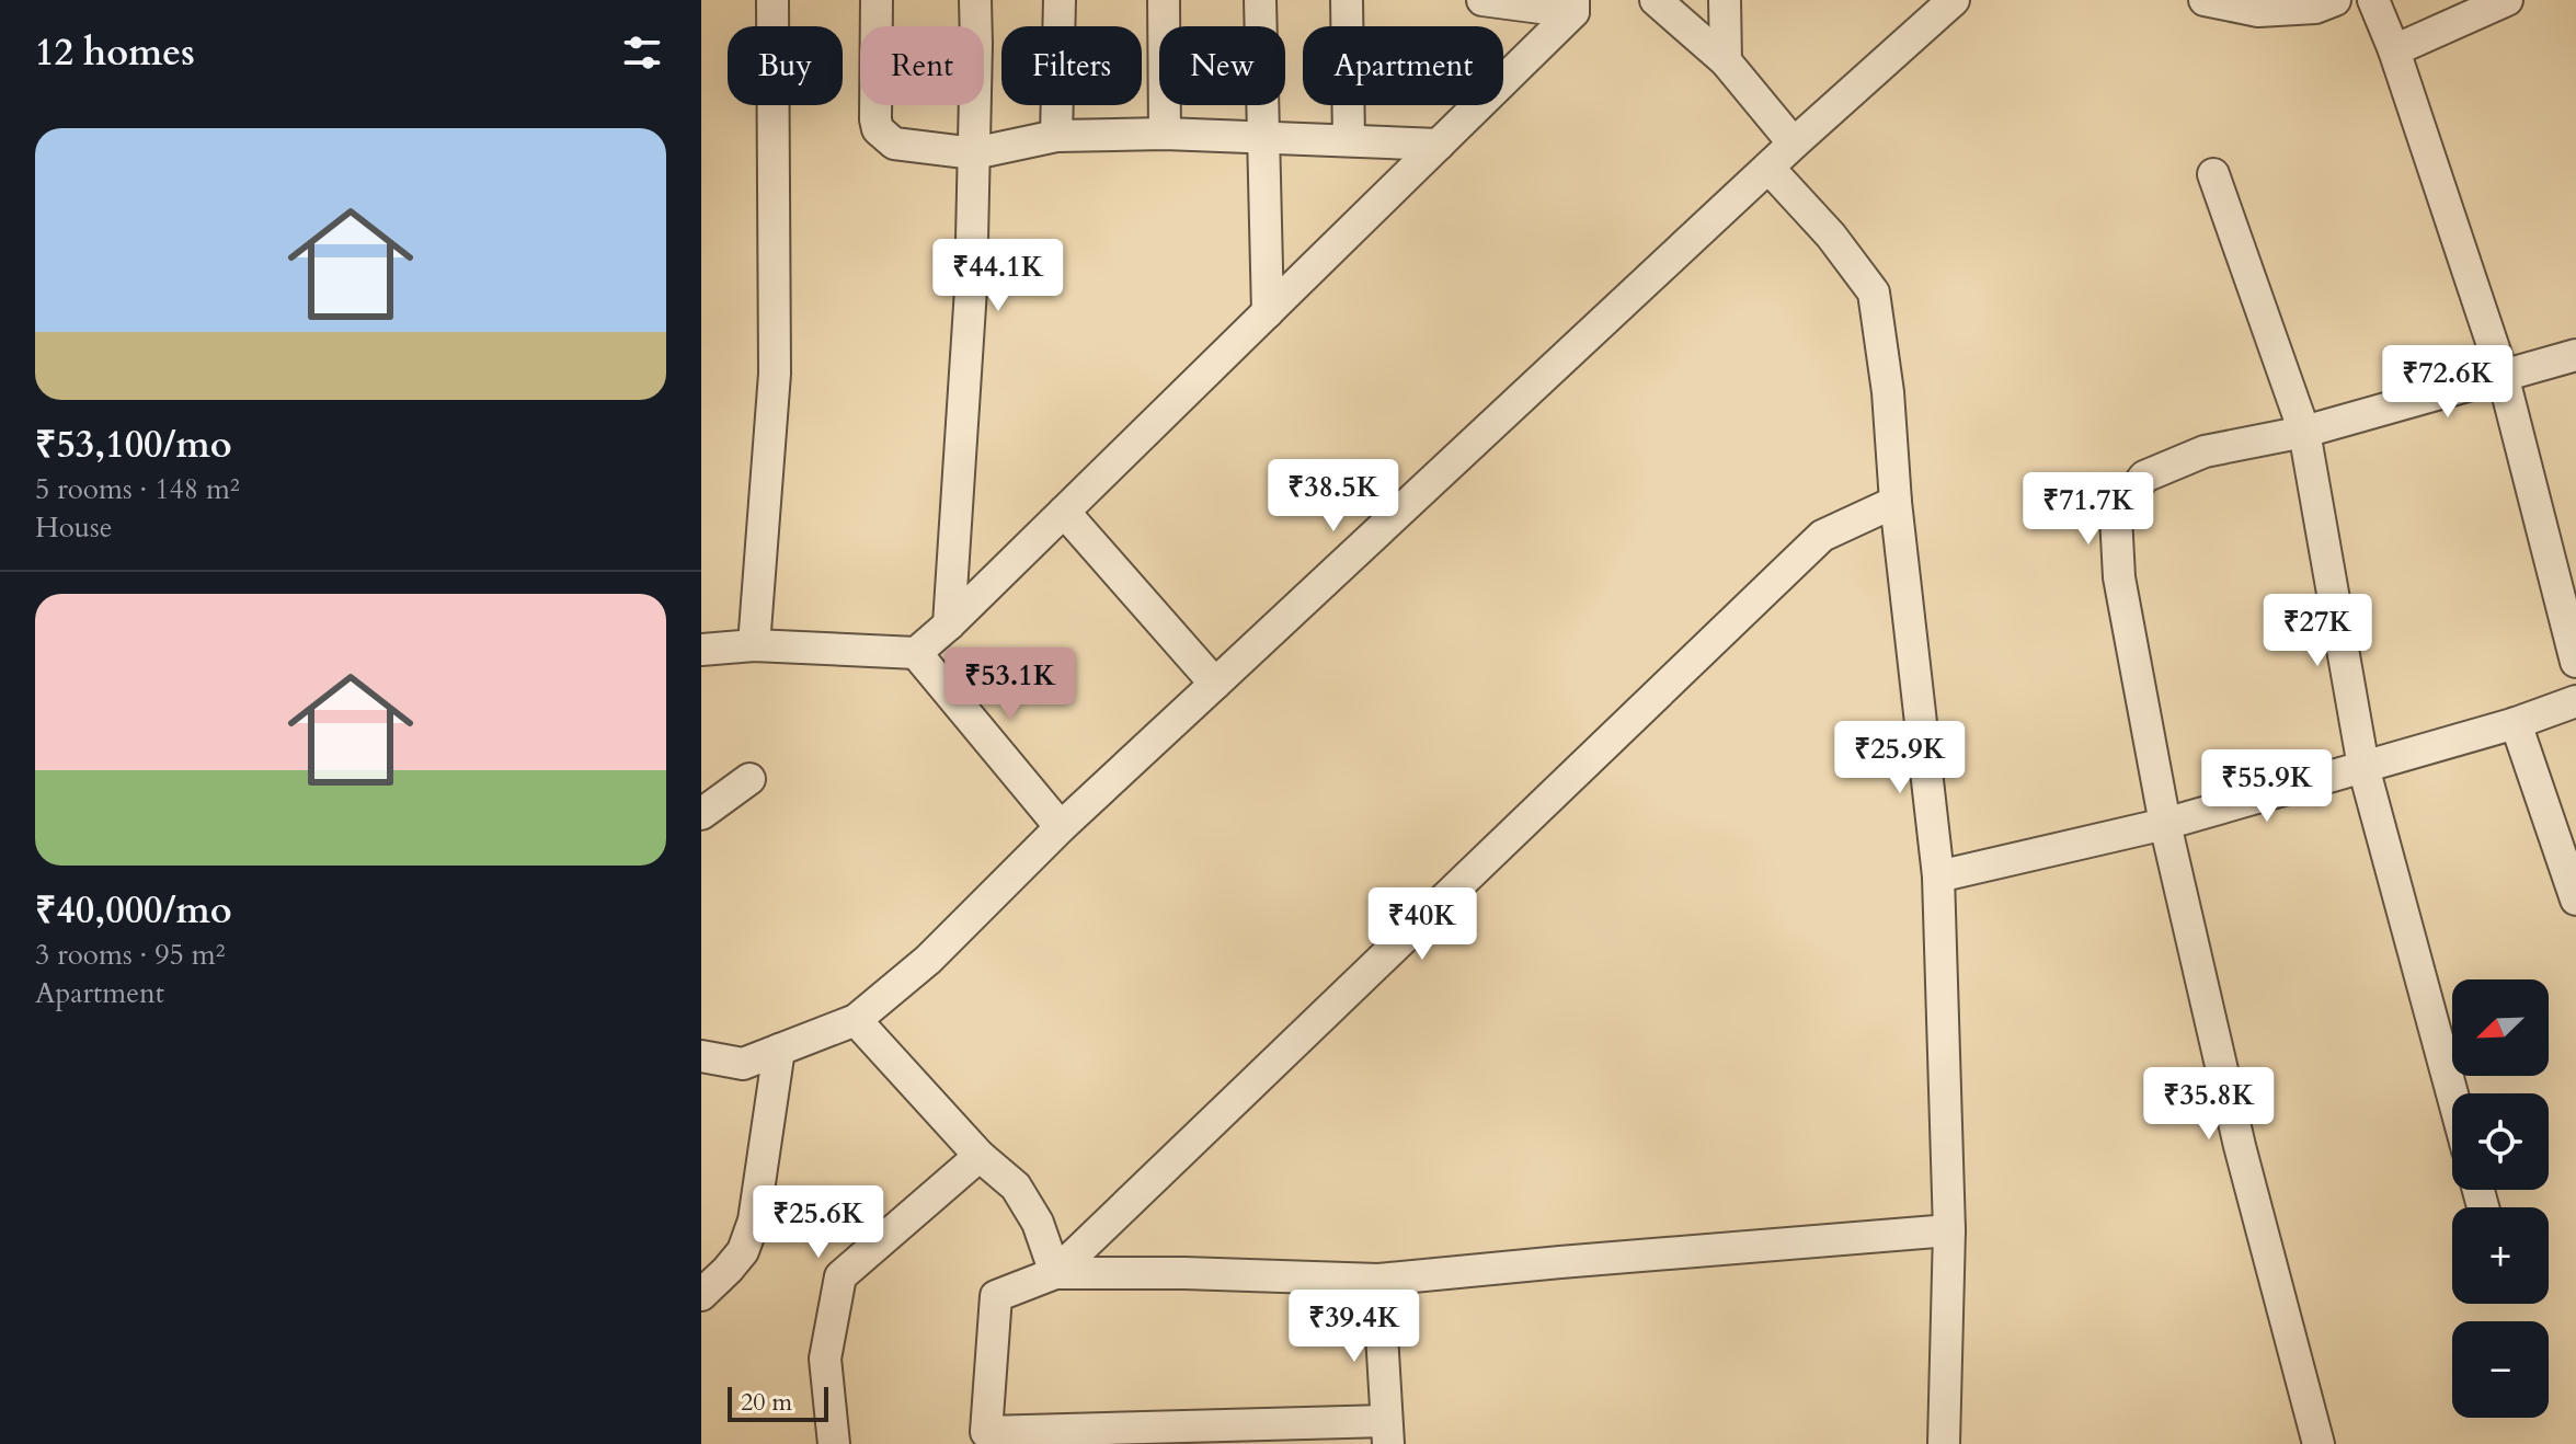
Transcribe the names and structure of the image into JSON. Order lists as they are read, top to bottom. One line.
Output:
{"scale_bar":"20 m","north":"bottom left","page":{"heading":"12 homes","chip":["Buy","Rent","Filters","New","Apartment"],"list":[{"name":"₹53,100/mo","note":"5 rooms · 148 m² · House"},{"name":"₹40,000/mo","note":"3 rooms · 95 m² · Apartment"}],"price":["₹44.1K","₹72.6K","₹38.5K","₹71.7K","₹27K","₹53.1K","₹25.9K","₹55.9K","₹40K","₹35.8K","₹25.6K","₹39.4K"],"map_buttons":["+","−"],"scale":"20 m"}}
